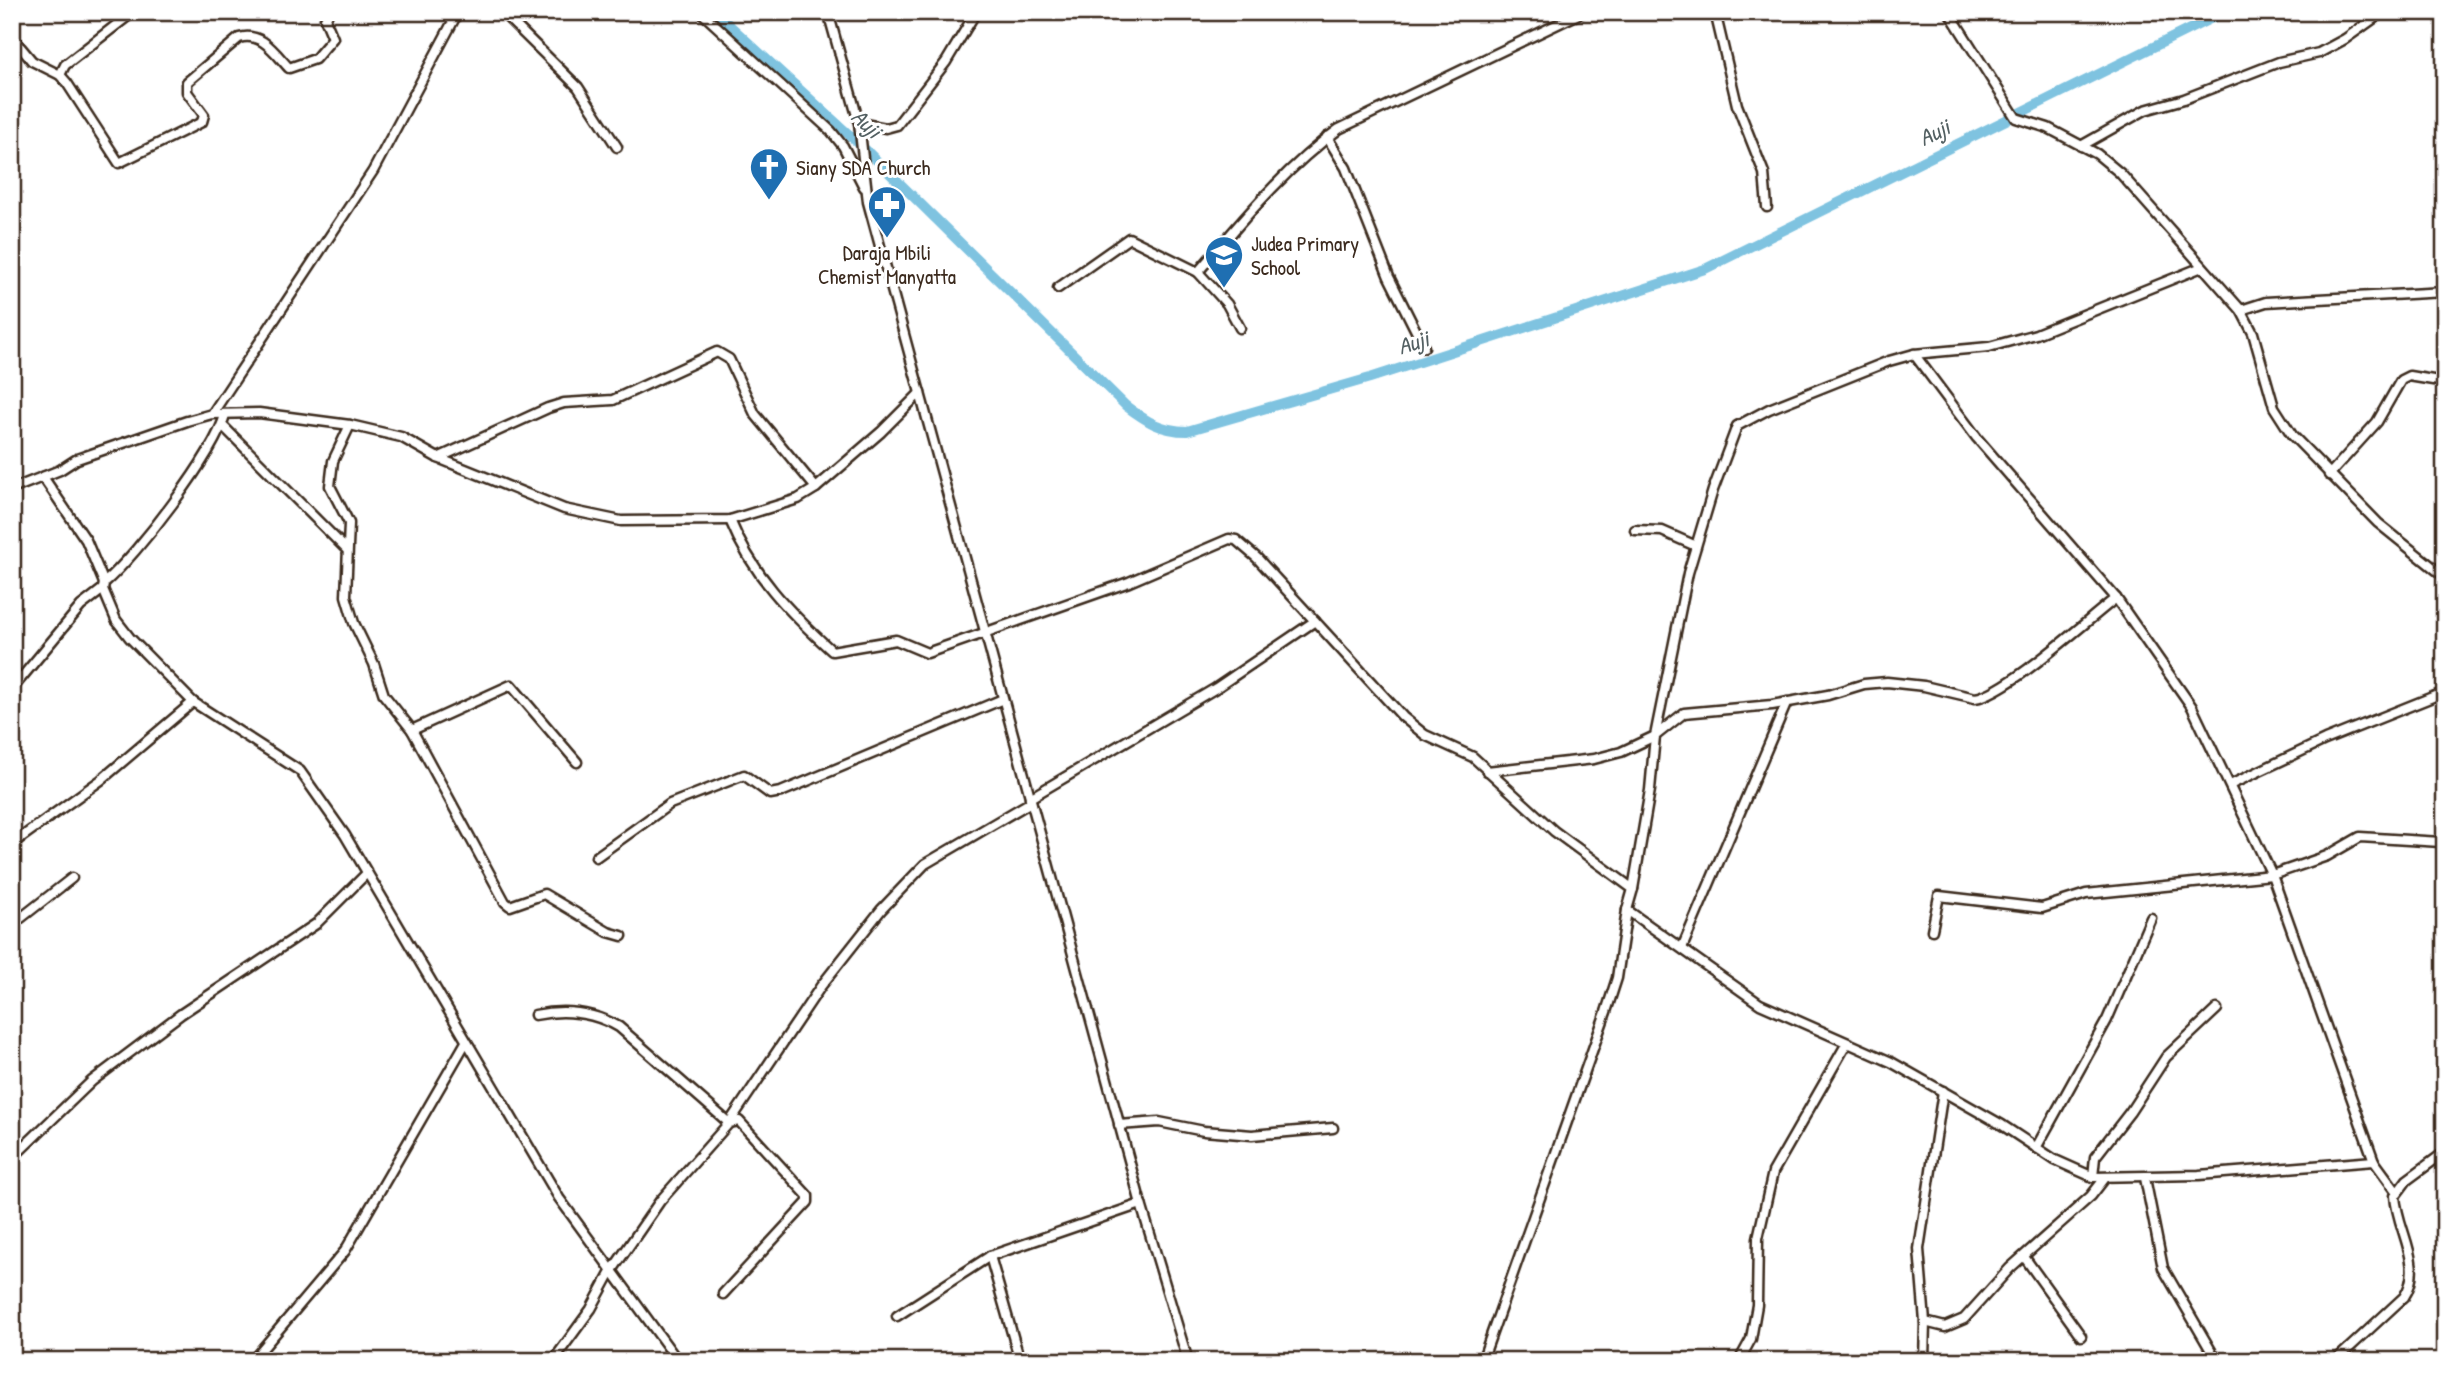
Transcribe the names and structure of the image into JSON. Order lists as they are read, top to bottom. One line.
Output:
{"water":["Auji"],"places":{"church":["Siany SDA Church"],"pharmacy":["Daraja Mbili Chemist Manyatta"],"school or university":["Judea Primary School"]}}
